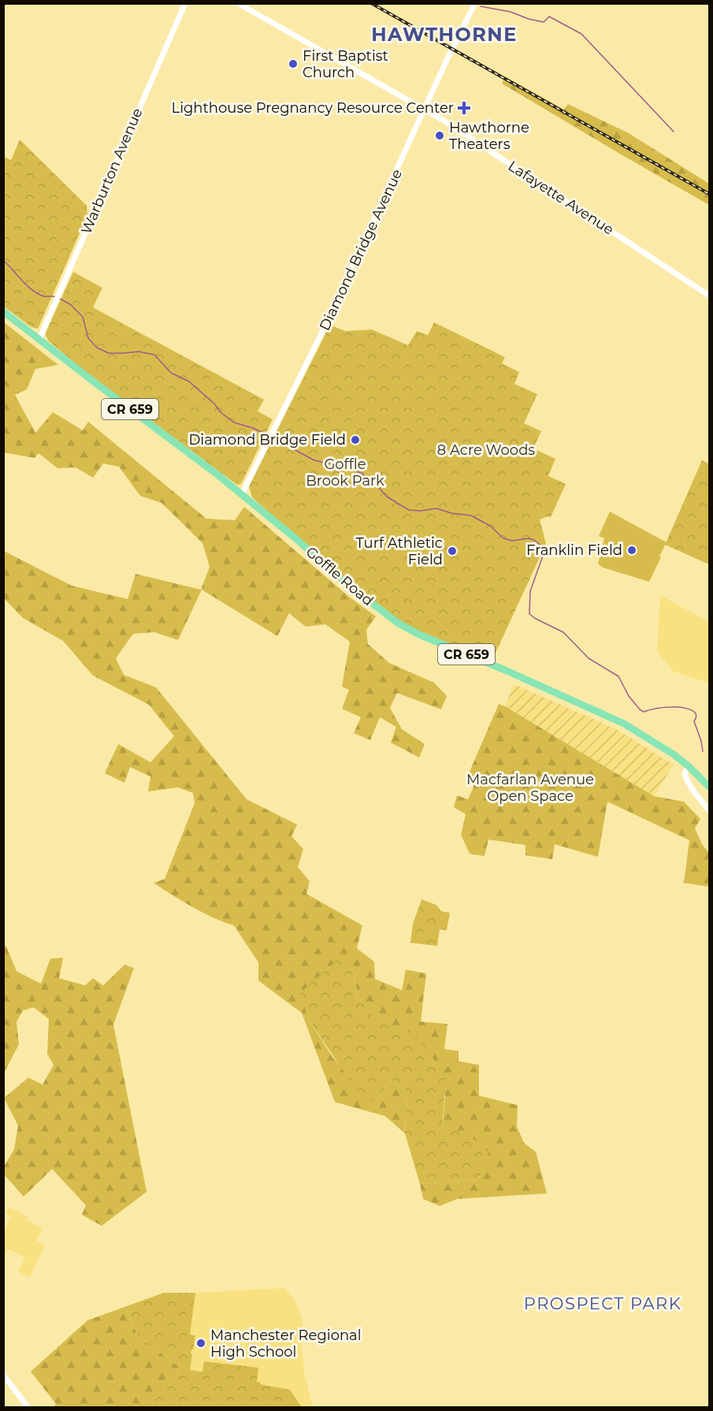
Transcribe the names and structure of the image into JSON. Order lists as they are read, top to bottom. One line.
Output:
{"streets":{"main road":["CR 659","Goffle Road"],"street":["Warburton Avenue","Lafayette Avenue","Diamond Bridge Avenue"]},"crossings":[["Warburton Avenue","Goffle Road"],["Lafayette Avenue","Diamond Bridge Avenue"],["Diamond Bridge Avenue","Goffle Road"]],"districts":["HAWTHORNE","PROSPECT PARK"],"parks":["8 Acre Woods","Goffle Brook Park","Macfarlan Avenue Open Space"],"places":{"other":["First Baptist Church","Hawthorne Theaters","Diamond Bridge Field","Franklin Field","Turf Athletic Field","Manchester Regional High School"],"health":["Lighthouse Pregnancy Resource Center"]}}
